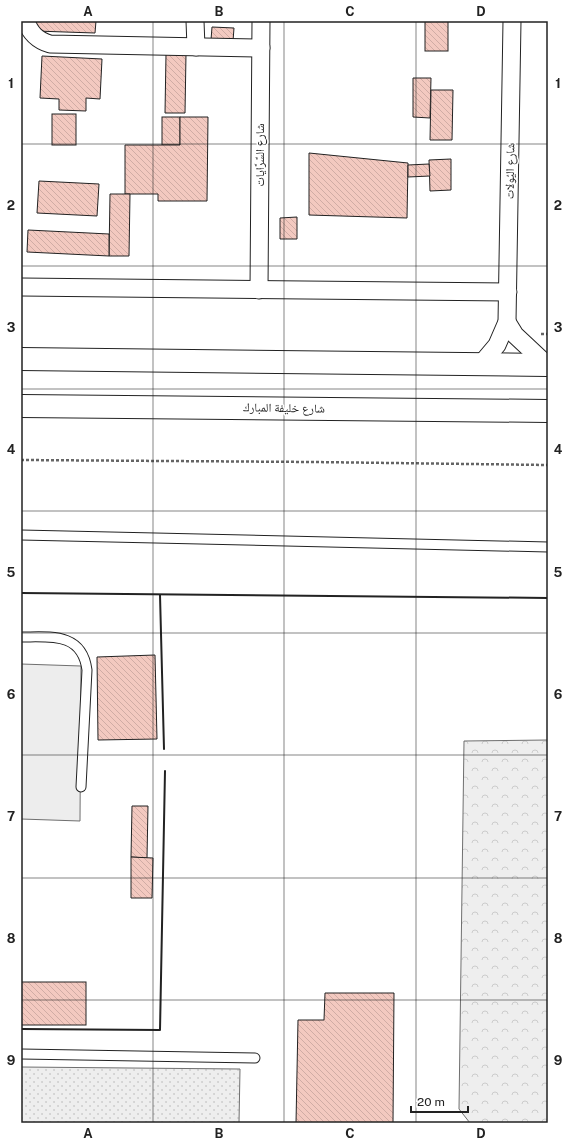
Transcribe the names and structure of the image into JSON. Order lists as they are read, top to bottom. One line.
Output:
{"streets":{"main road":["شارع خليفة المبارك"],"street":["شارع السَّرَّايات","شارع اليُولات"]},"scale_bar":"20 m","grid":{"columns":["A","B","C","D"],"rows":["1","2","3","4","5","6","7","8","9"]}}
